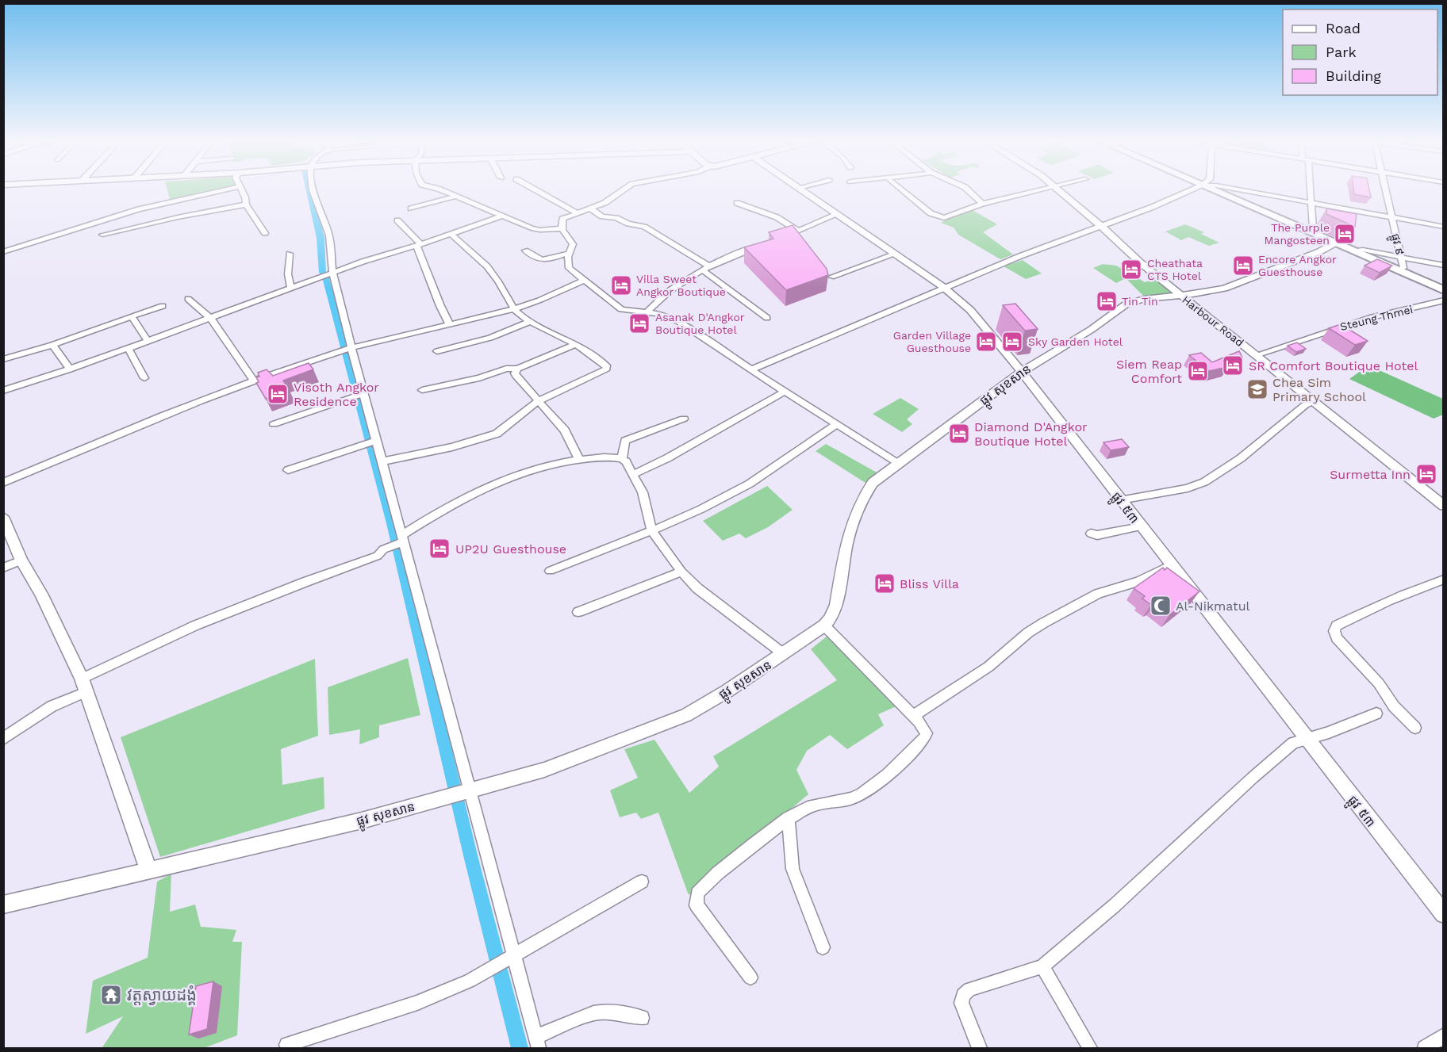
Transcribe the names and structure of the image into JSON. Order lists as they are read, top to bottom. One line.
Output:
{"streets":{"street":["ផ្លូវ ៩","Steung Thmei","Harbour Road","ផ្លូវ សុខសាន","ផ្លូវ ៥៣"]},"crossings":[["Steung Thmei","Harbour Road"],["Harbour Road","ផ្លូវ សុខសាន"],["ផ្លូវ សុខសាន","ផ្លូវ ៥៣"]],"places":{"hotel":["The Purple Mangosteen","Encore Angkor Guesthouse","Cheathata CTS Hotel","Villa Sweet Angkor Boutique","Tin Tin","Asanak D'Angkor Boutique Hotel","Garden Village Guesthouse","Sky Garden Hotel","SR Comfort Boutique Hotel","Siem Reap Comfort","Visoth Angkor Residence","Diamond D'Angkor Boutique Hotel","Surmetta Inn","UP2U Guesthouse","Bliss Villa"],"school or university":["Chea Sim Primary School"],"mosque":["Al-Nikmatul"],"temple":["វត្តស្វាយដង្គំ"]},"legend":["Road","Park","Building"]}
